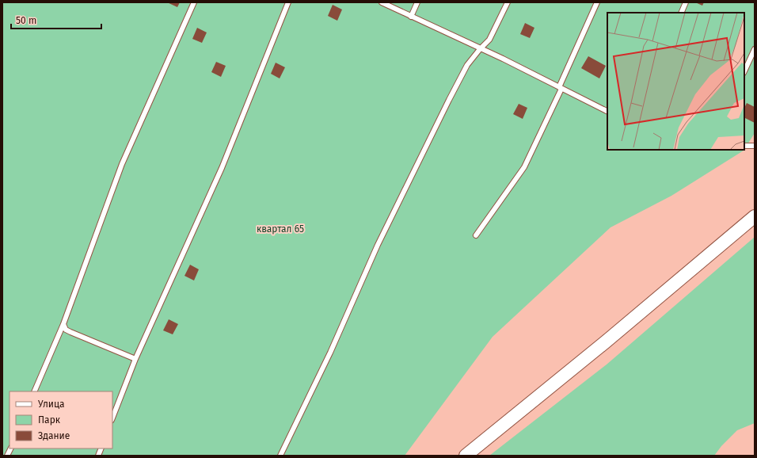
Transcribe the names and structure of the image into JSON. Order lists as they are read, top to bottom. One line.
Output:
{"parks":["квартал 65"],"legend":["Улица","Парк","Здание"],"scale_bar":"50 m"}
